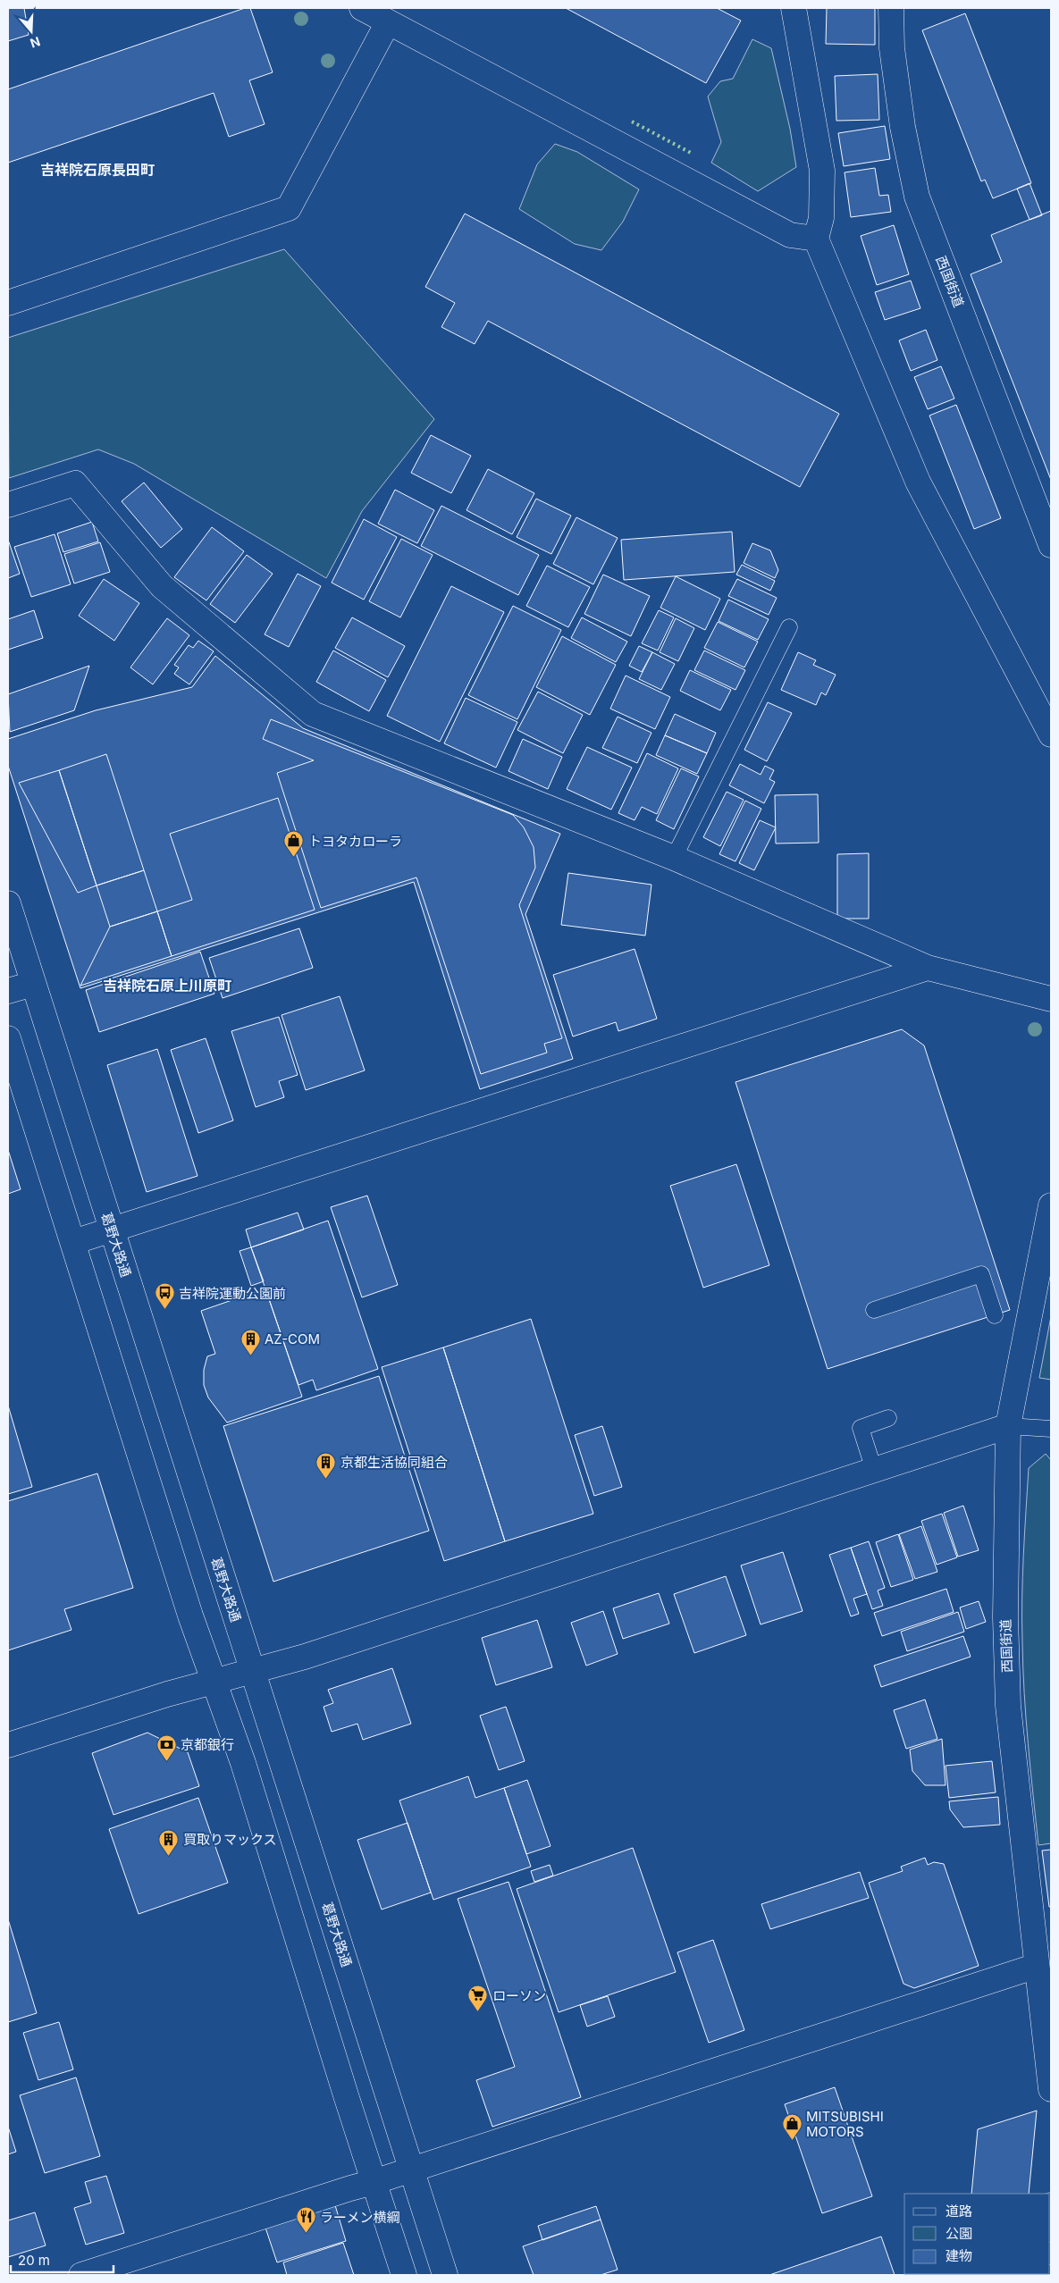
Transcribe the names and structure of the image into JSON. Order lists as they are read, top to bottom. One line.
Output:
{"streets":{"main road":["西国街道","葛野大路通"]},"districts":["吉祥院石原長田町","吉祥院石原上川原町"],"places":{"shop":["トヨタカローラ","MITSUBISHI MOTORS"],"bus stop":["吉祥院運動公園前"],"building":["AZ-COM","京都生活協同組合","買取りマックス"],"bank":["京都銀行"],"supermarket":["ローソン"],"restaurant":["ラーメン横綱"]},"legend":["道路","公園","建物"],"scale_bar":"20 m","north":"bottom"}
